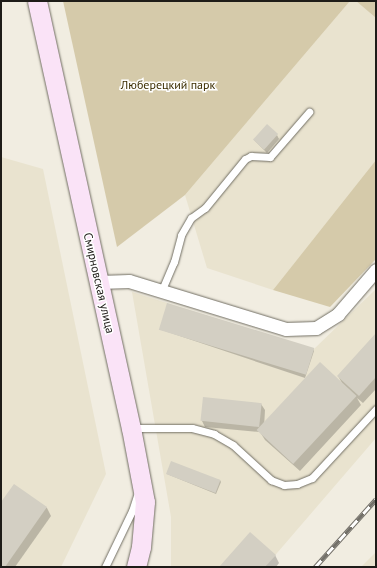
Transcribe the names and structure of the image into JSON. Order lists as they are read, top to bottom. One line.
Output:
{"streets":{"main road":["Смирновская улица"]},"parks":["Люберецкий парк"]}
